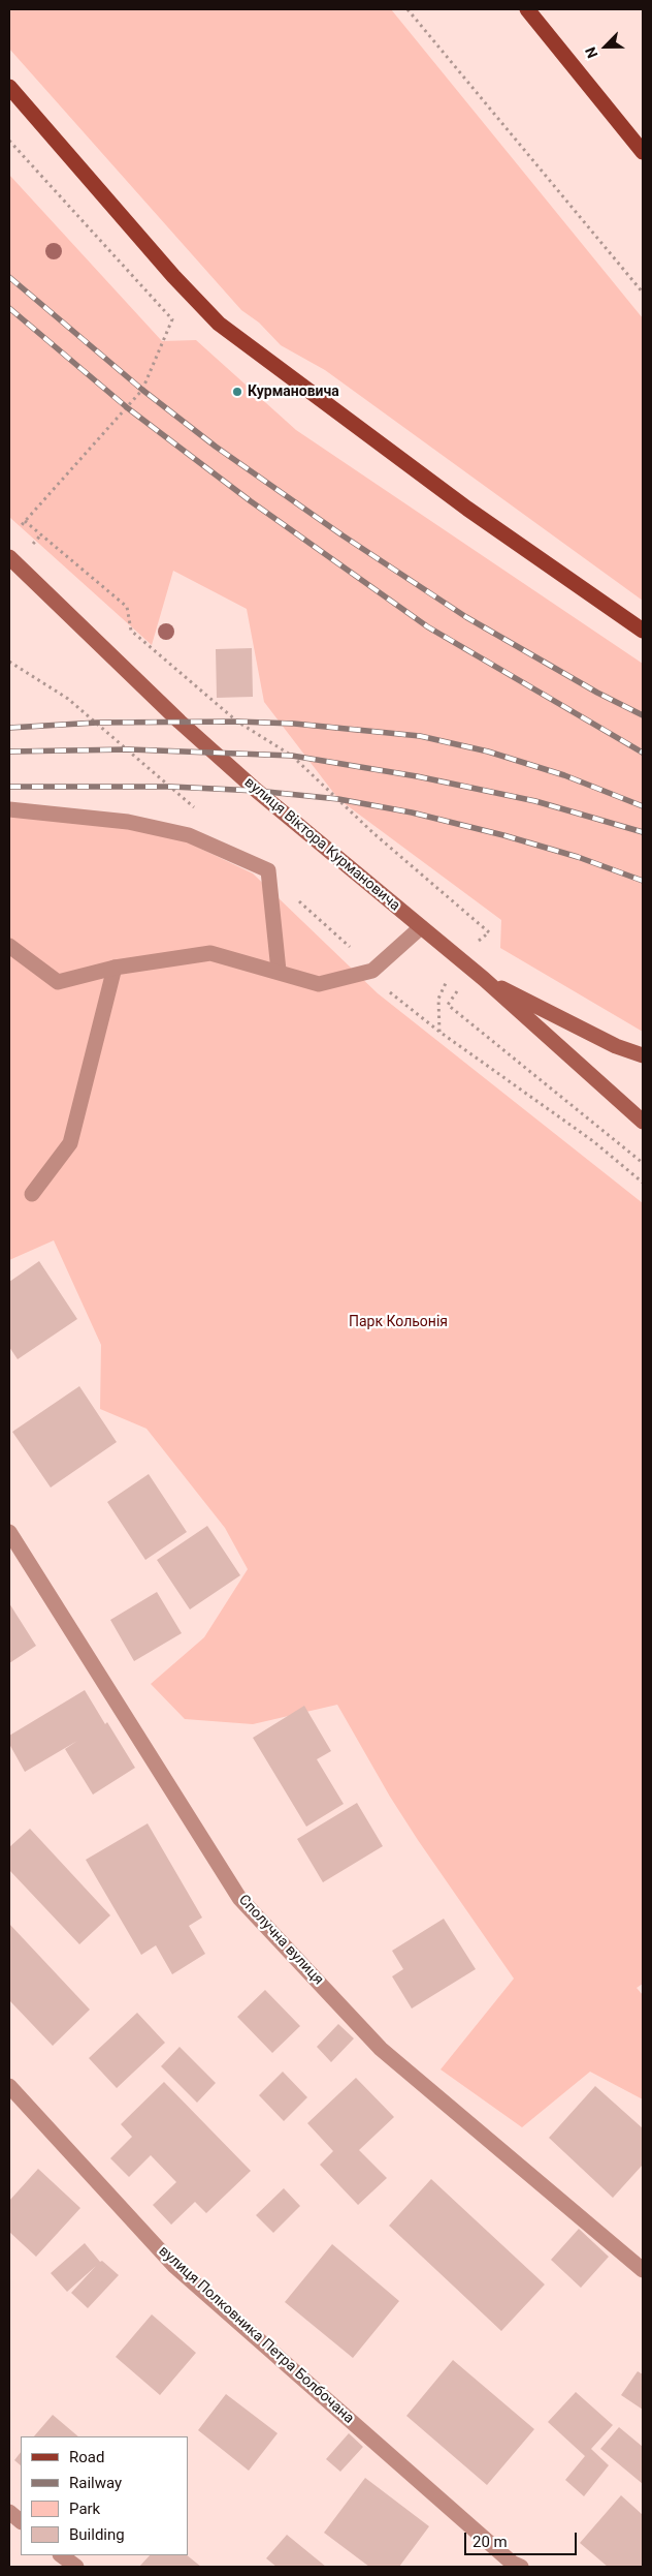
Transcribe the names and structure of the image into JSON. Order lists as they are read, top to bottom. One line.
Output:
{"streets":{"street":["вулиця Віктора Курмановича","Сполучна вулиця","вулиця Полковника Петра Болбочана"]},"parks":["Парк Кольонія"],"places":["Курмановича"],"legend":["Road","Railway","Park","Building"],"scale_bar":"20 m","north":"bottom left"}
